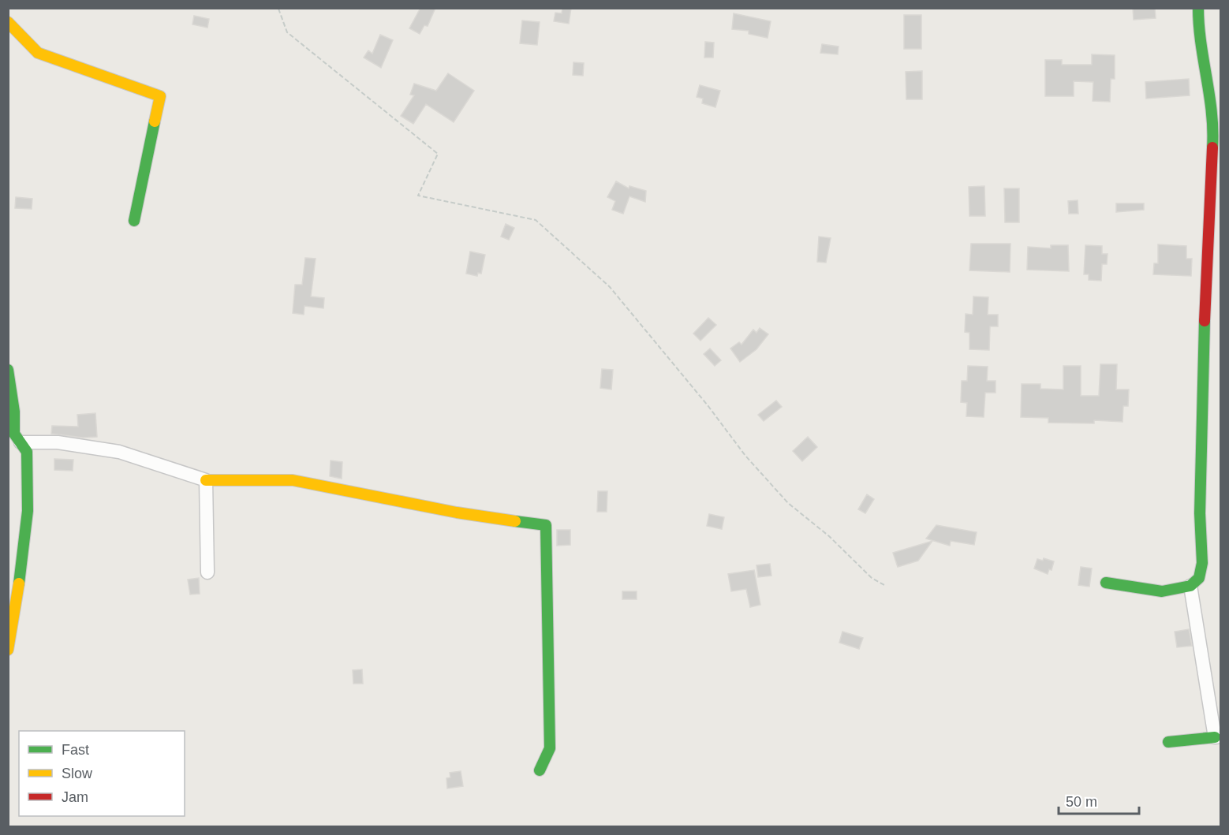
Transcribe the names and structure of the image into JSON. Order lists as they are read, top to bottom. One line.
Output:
{"legend":["Fast","Slow","Jam"],"scale_bar":"50 m"}
